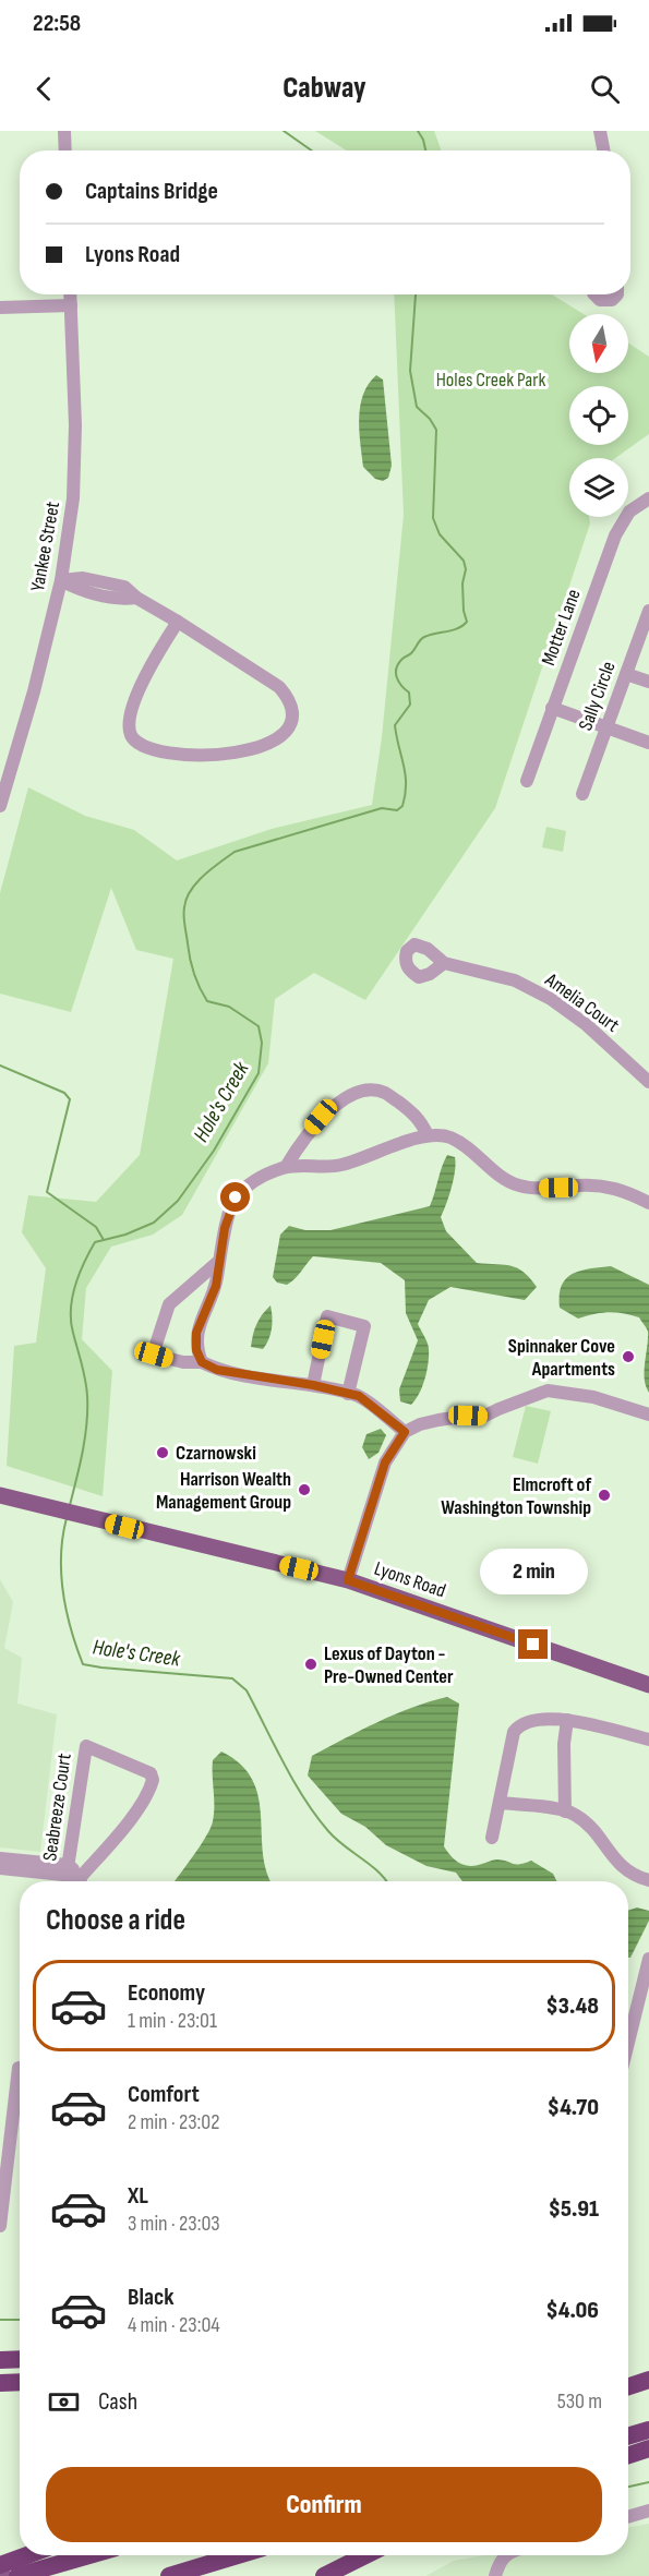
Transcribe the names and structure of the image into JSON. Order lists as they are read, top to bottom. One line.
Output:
{"streets":{"main road":["Lyons Road"],"street":["Yankee Street","Motter Lane","Sally Circle","Amelia Court","Seabreeze Court"]},"water":["Hole's Creek"],"parks":["Holes Creek Park"],"places":["Spinnaker Cove Apartments","Czarnowski","Harrison Wealth Management Group","Elmcroft of Washington Township","Lexus of Dayton - Pre-Owned Center"],"north":"bottom","page":{"status":"22:58","header":"Cabway","banner":["Captains Bridge","Lyons Road"],"bubble":"2 min","heading":"Choose a ride","list":[{"name":"Economy","note":"1 min · 23:01","value":"$3.48"},{"name":"Comfort","note":"2 min · 23:02","value":"$4.70"},{"name":"XL","note":"3 min · 23:03","value":"$5.91"},{"name":"Black","note":"4 min · 23:04","value":"$4.06"}],"pay":["Cash","530 m"],"buttons":"Confirm"}}
